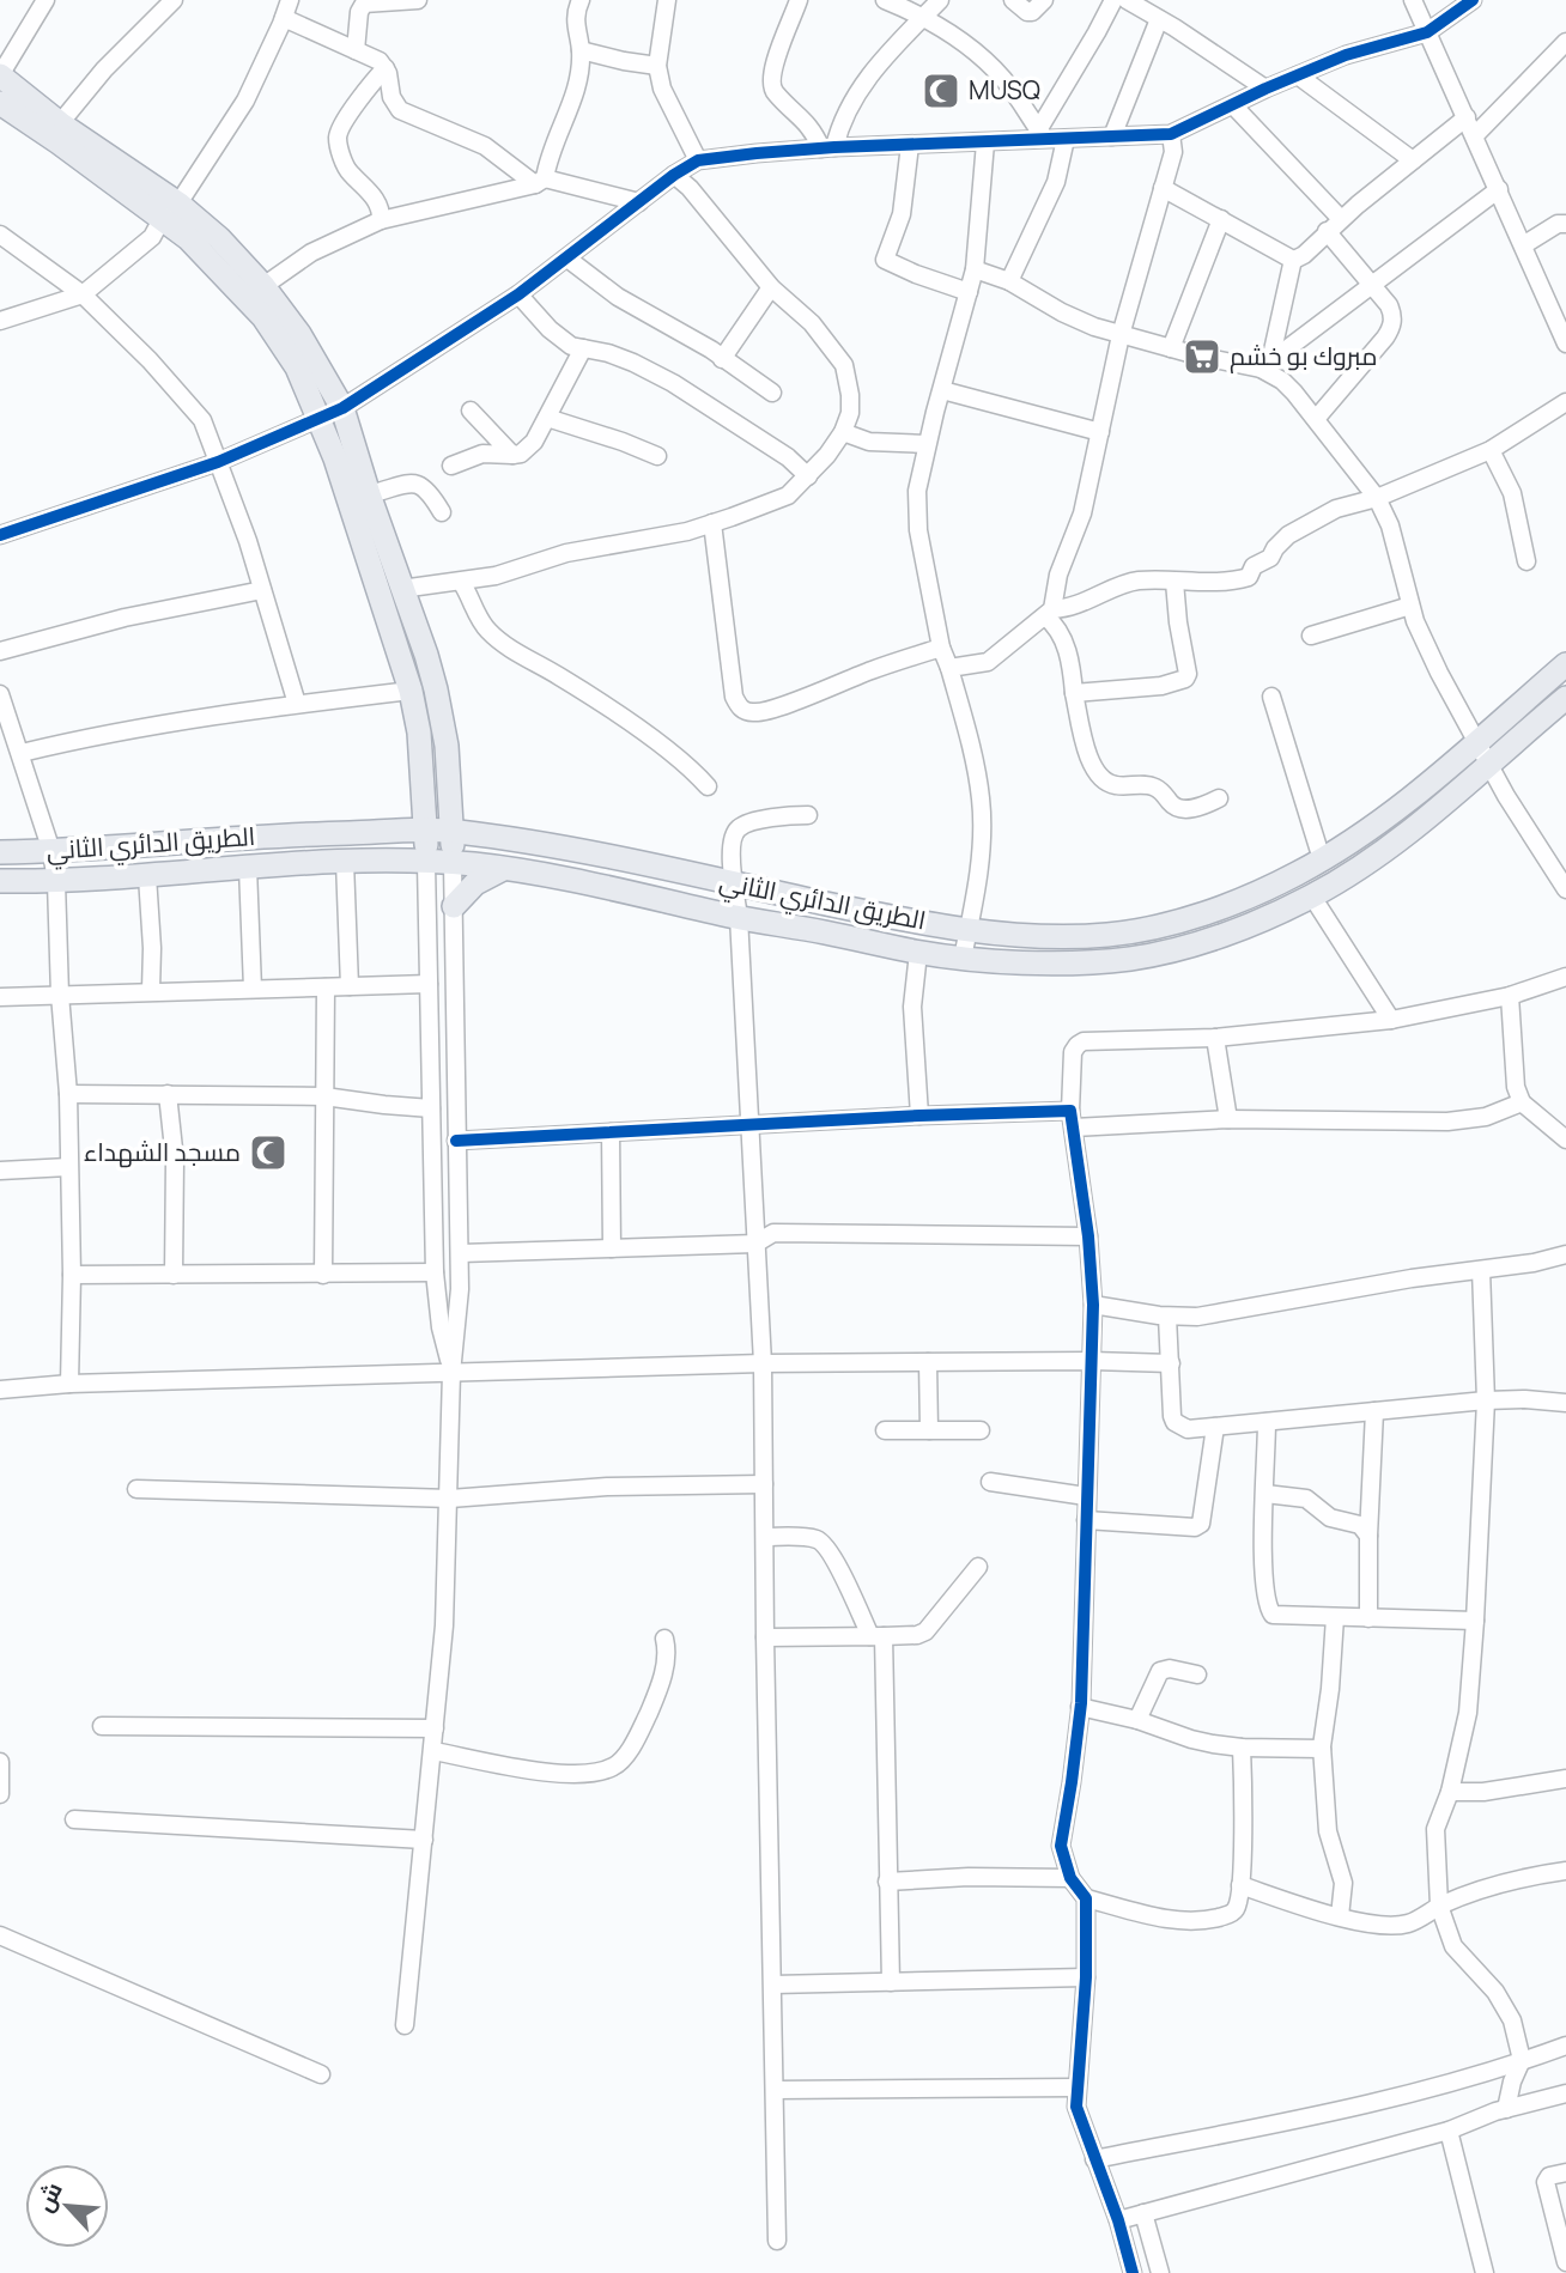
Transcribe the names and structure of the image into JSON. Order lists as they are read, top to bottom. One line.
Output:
{"streets":{"main road":["الطريق الدائري الثاني"]},"places":{"mosque":["MUSQ","مسجد الشهداء"],"supermarket":["مبروك بو خشم"]},"north":"top left"}
